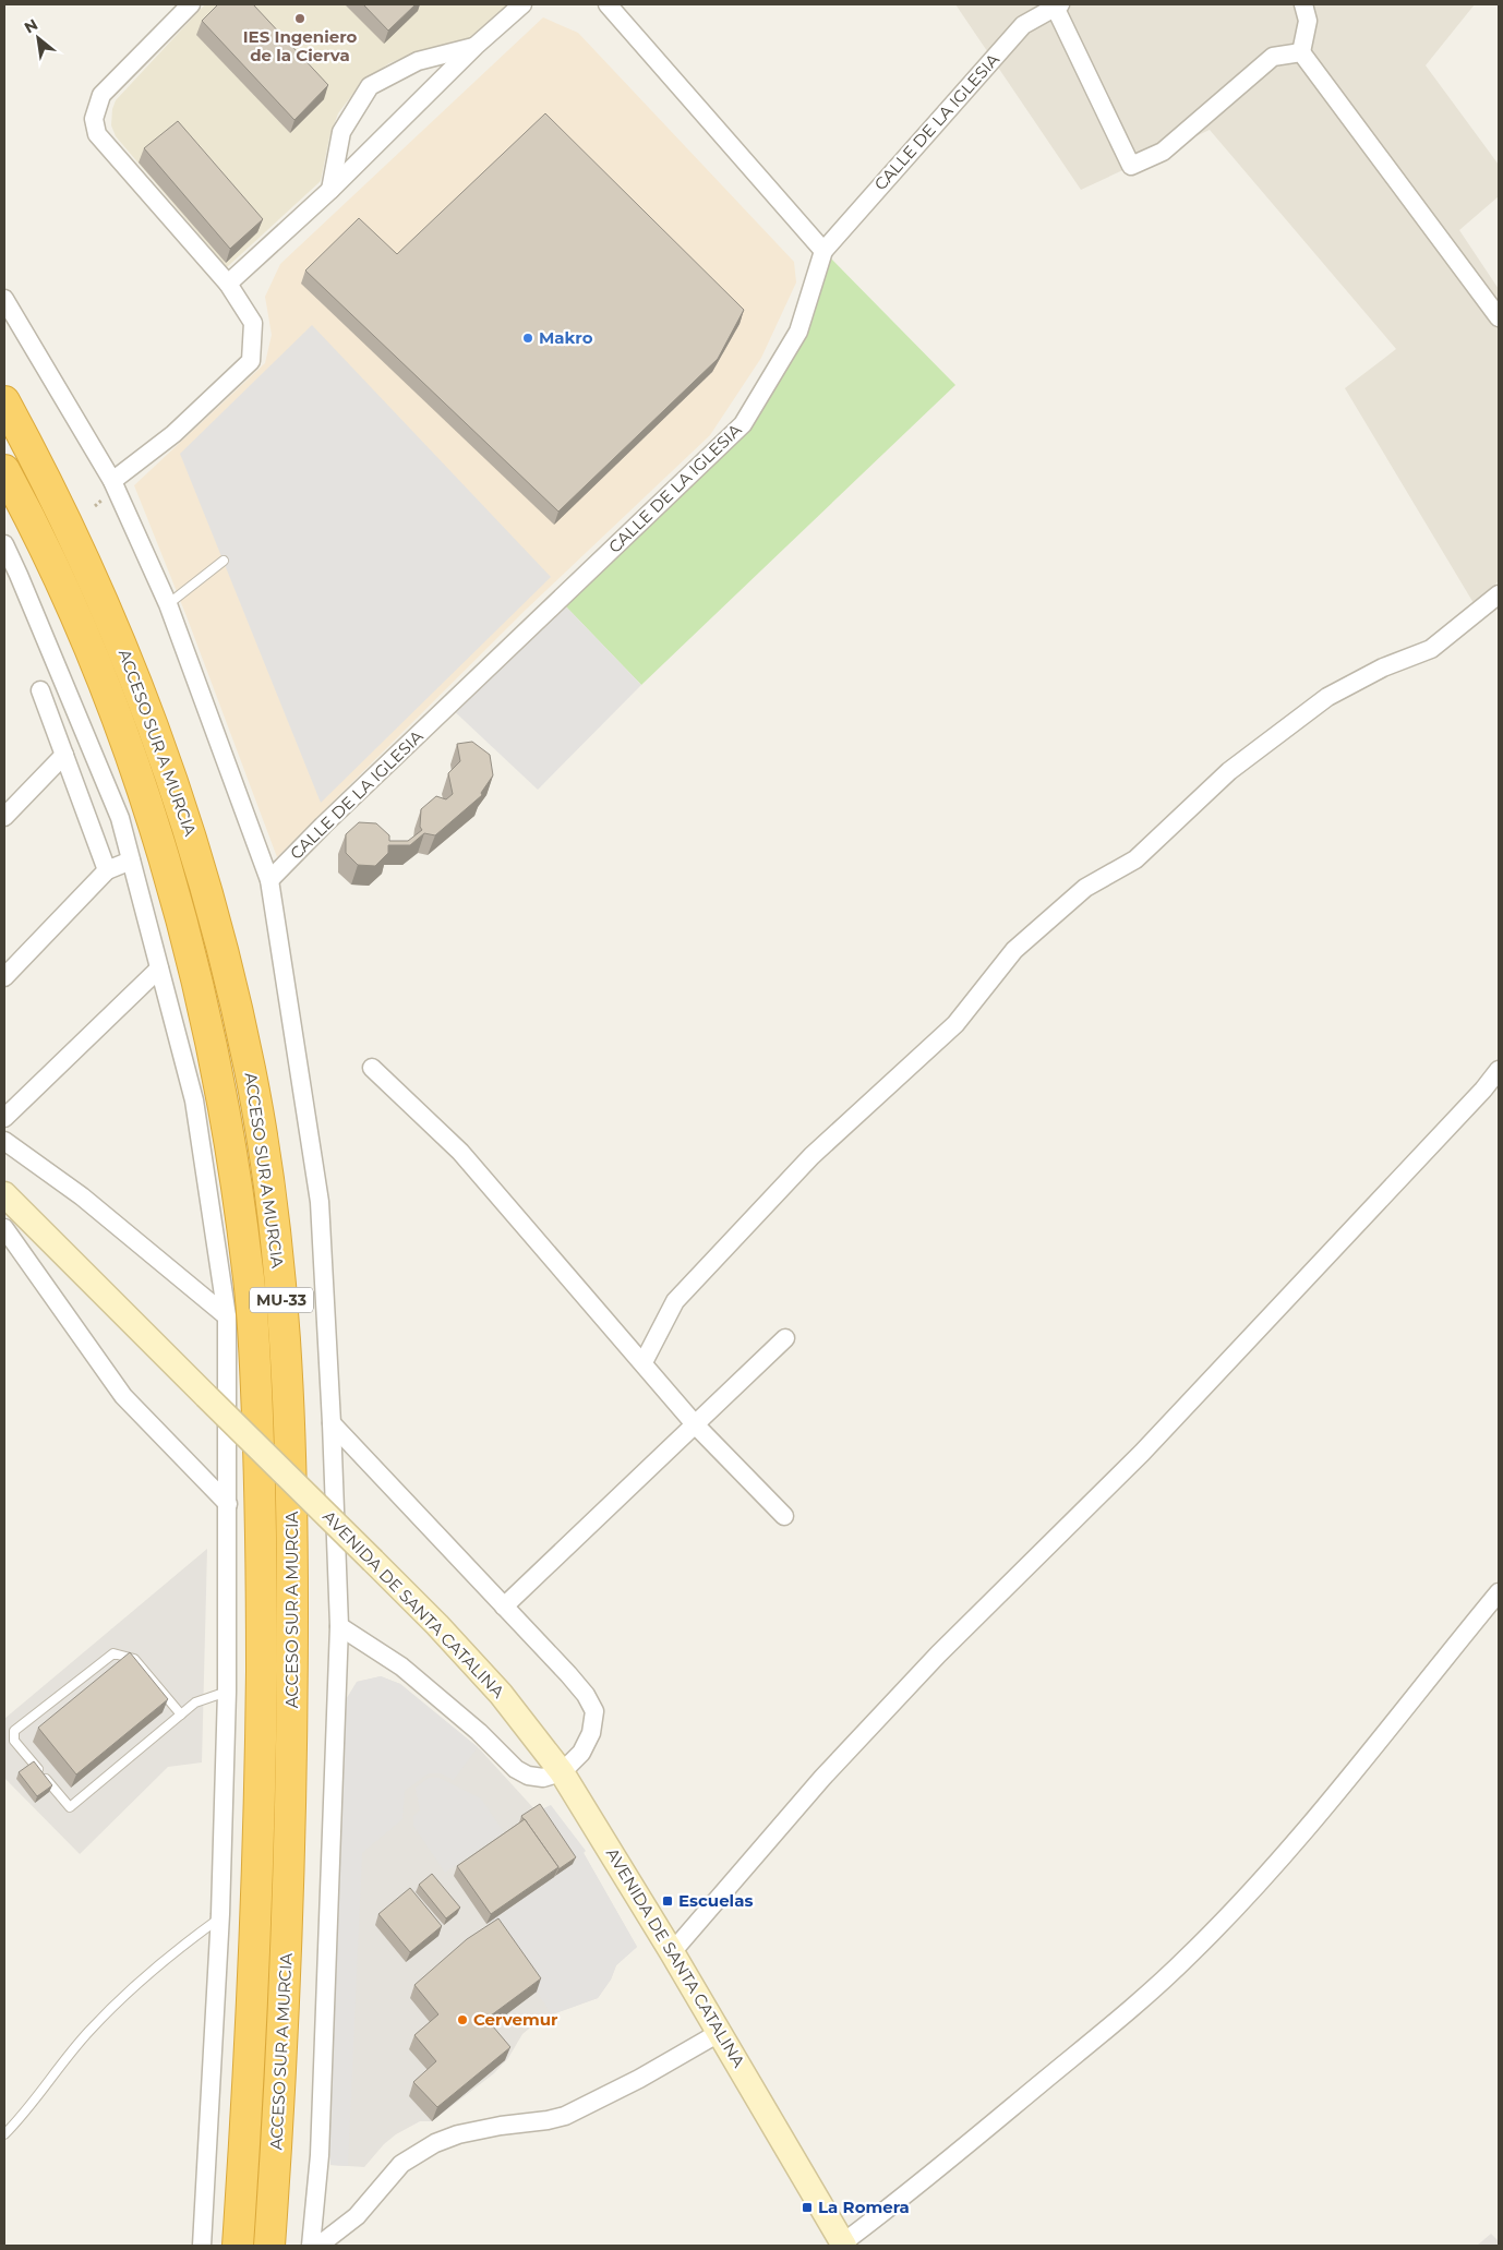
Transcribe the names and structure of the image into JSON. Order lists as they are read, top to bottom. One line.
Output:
{"streets":{"highway":["ACCESO SUR A MURCIA","MU-33"],"main road":["AVENIDA DE SANTA CATALINA"],"street":["CALLE DE LA IGLESIA"]},"places":{"other":["IES Ingeniero de la Cierva","Makro","Cervemur"],"transit":["Escuelas","La Romera"]},"north":"top left"}
